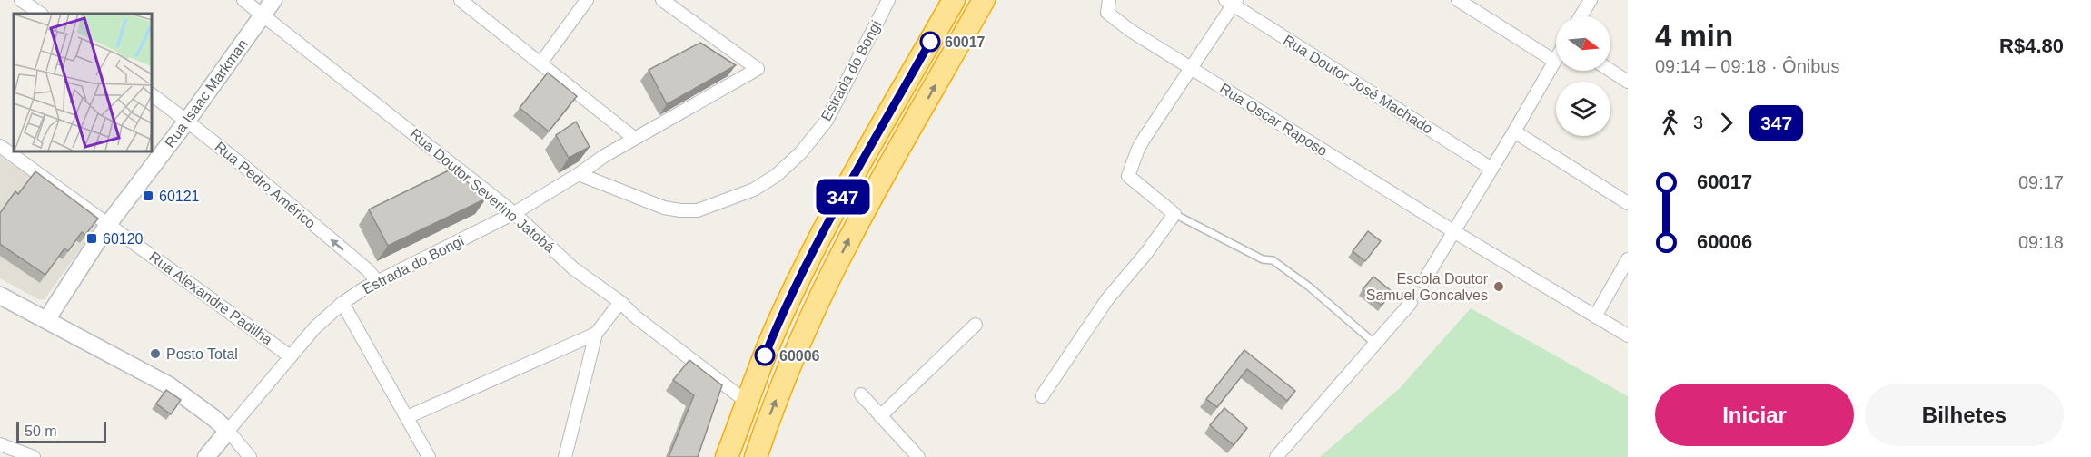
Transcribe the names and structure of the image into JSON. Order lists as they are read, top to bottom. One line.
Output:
{"streets":{"street":["Estrada do Bongi","Rua Doutor José Machado","Rua Isaac Markman","Rua Oscar Raposo","Rua Pedro Américo","Rua Doutor Severino Jatobá","Rua Alexandre Padilha"]},"crossings":[["Estrada do Bongi","Rua Pedro Américo"],["Estrada do Bongi","Rua Doutor Severino Jatobá"],["Estrada do Bongi","Rua Alexandre Padilha"],["Rua Isaac Markman","Rua Pedro Américo"],["Rua Isaac Markman","Rua Doutor Severino Jatobá"],["Rua Isaac Markman","Rua Alexandre Padilha"]],"one_way":["Rua Pedro Américo"],"places":{"other":["60017","Escola Doutor Samuel Goncalves","Posto Total","60006"],"transit":["60121","60120"]},"lines":["bus line 347"],"scale_bar":"50 m","north":"right","page":{"on_map":"347","heading":["4 min","09:14 – 09:18 · Ônibus","R$4.80"],"legs":["3","347"],"list":[{"name":"60017","value":"09:17"},{"name":"60006","value":"09:18"}],"buttons":["Iniciar","Bilhetes"],"scale":"50 m"}}
